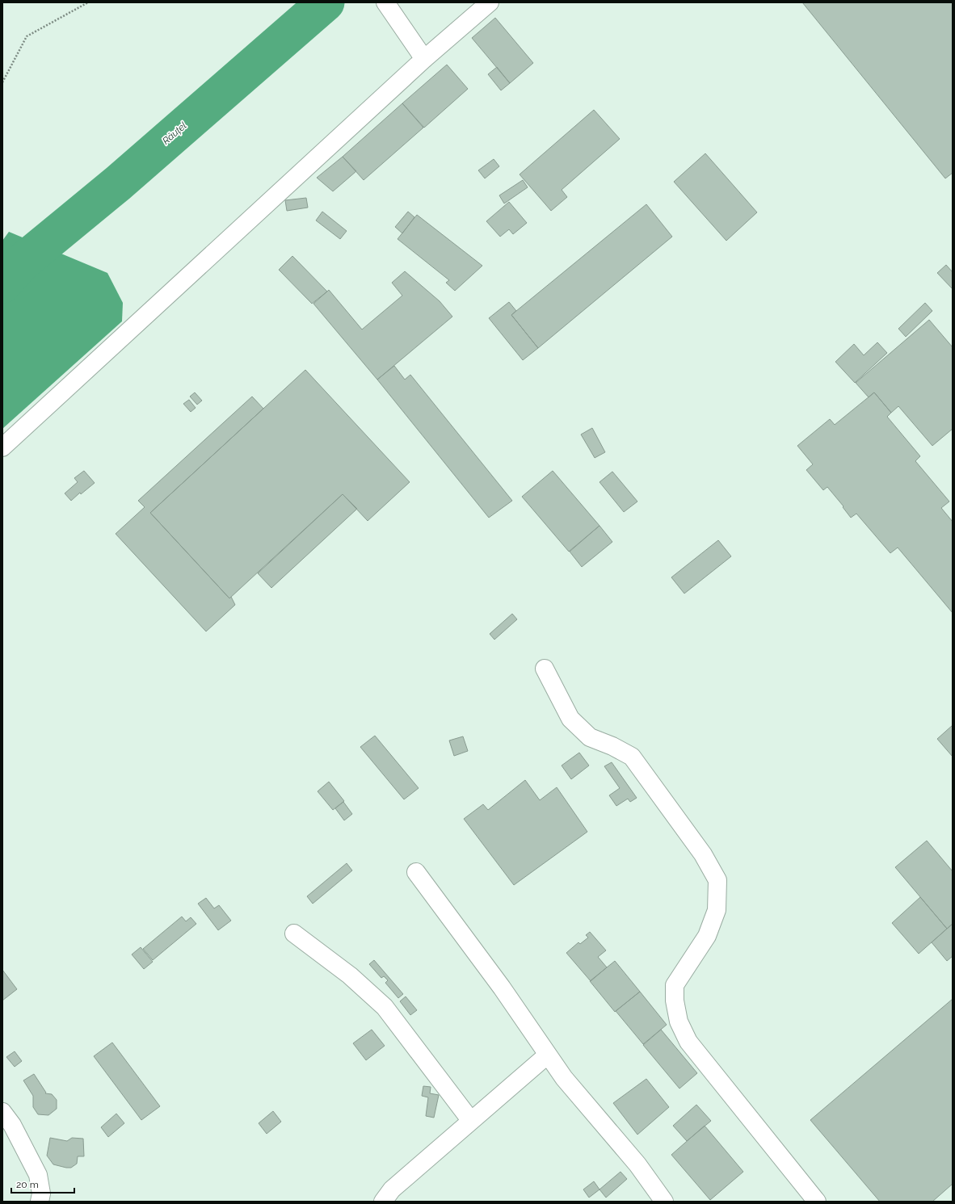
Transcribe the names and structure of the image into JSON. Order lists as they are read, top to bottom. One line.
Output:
{"water":["Răuțel"],"scale_bar":"20 m"}
